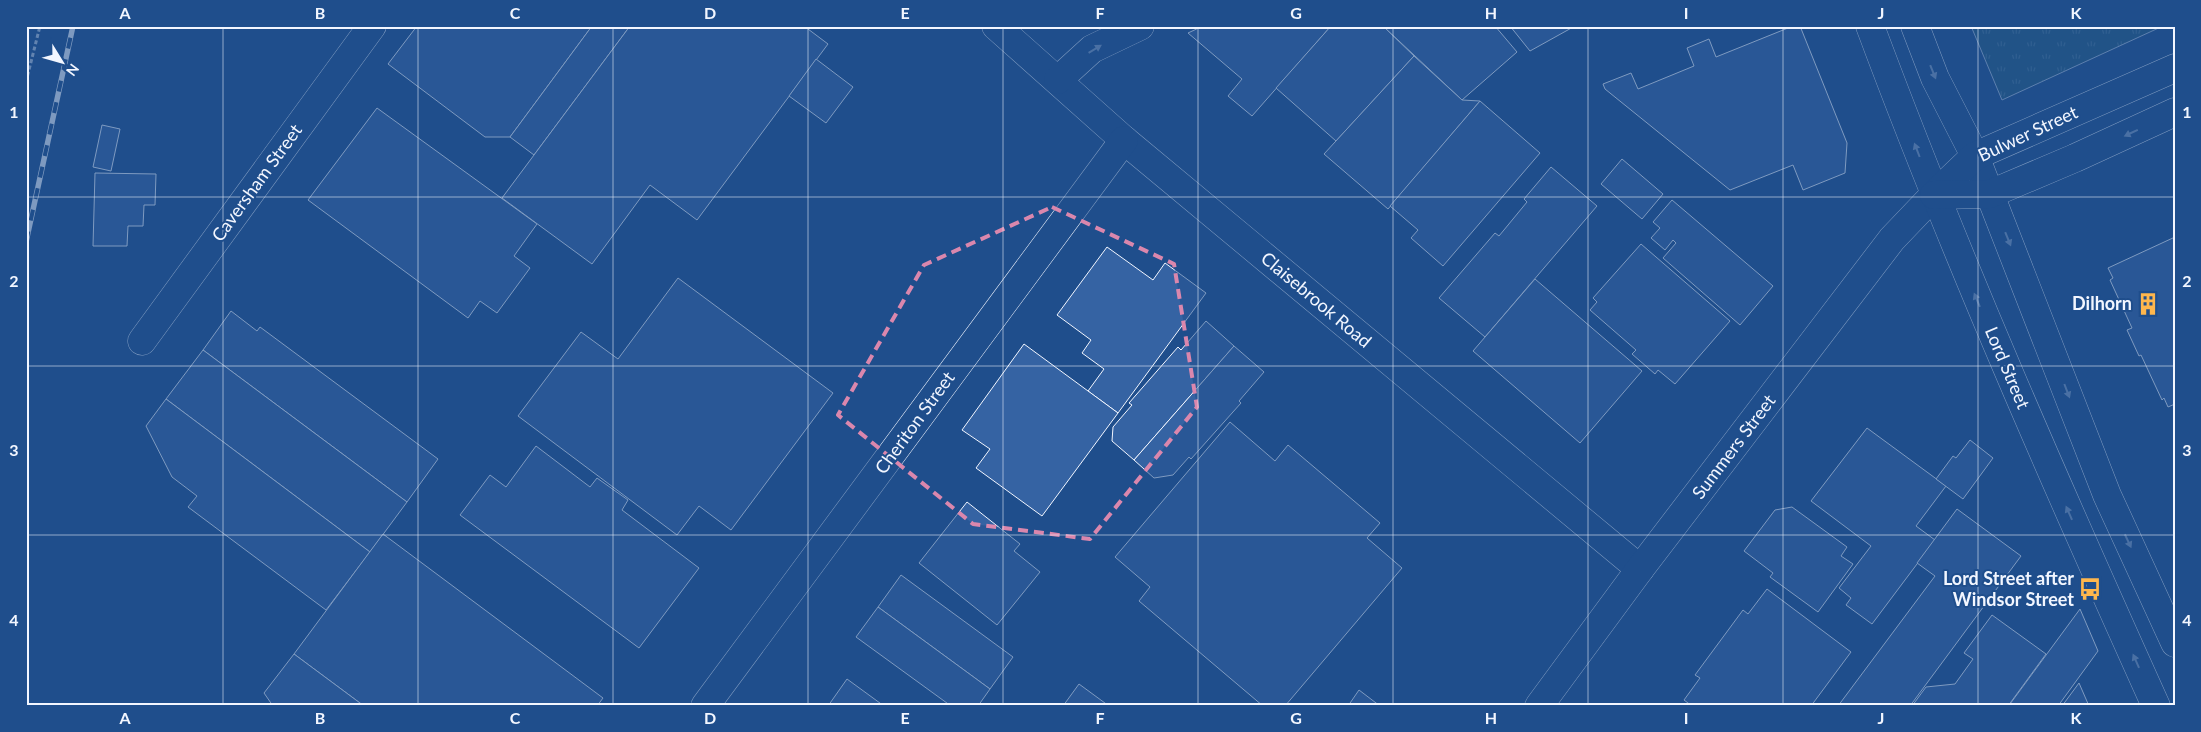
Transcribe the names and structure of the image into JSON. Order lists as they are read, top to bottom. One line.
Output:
{"streets":{"street":["Bulwer Street","Caversham Street","Claisebrook Road","Lord Street","Cheriton Street","Summers Street"]},"crossings":[["Bulwer Street","Lord Street"],["Bulwer Street","Summers Street"],["Claisebrook Road","Cheriton Street"],["Claisebrook Road","Summers Street"],["Lord Street","Summers Street"]],"places":{"building":["Dilhorn"],"bus stop":["Lord Street after Windsor Street"]},"north":"bottom right","grid":{"columns":["A","B","C","D","E","F","G","H","I","J","K"],"rows":["1","2","3","4"]}}
